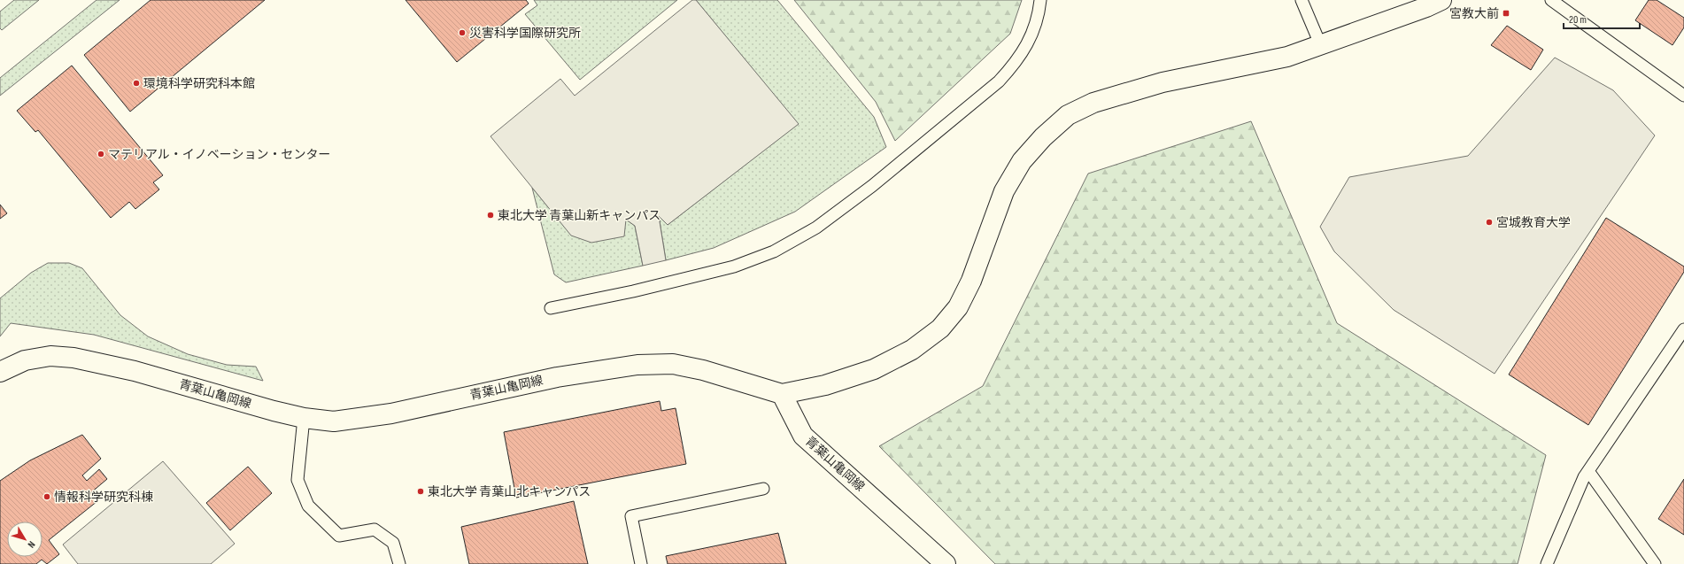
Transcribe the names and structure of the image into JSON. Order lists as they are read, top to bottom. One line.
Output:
{"streets":{"street":["青葉山亀岡線"]},"places":{"transit":["宮教大前"],"other":["災害科学国際研究所","環境科学研究科本館","マテリアル・イノベーション・センター","東北大学 青葉山新キャンパス","宮城教育大学","東北大学 青葉山北キャンパス","情報科学研究科棟"]},"scale_bar":"20 m","north":"bottom right"}
